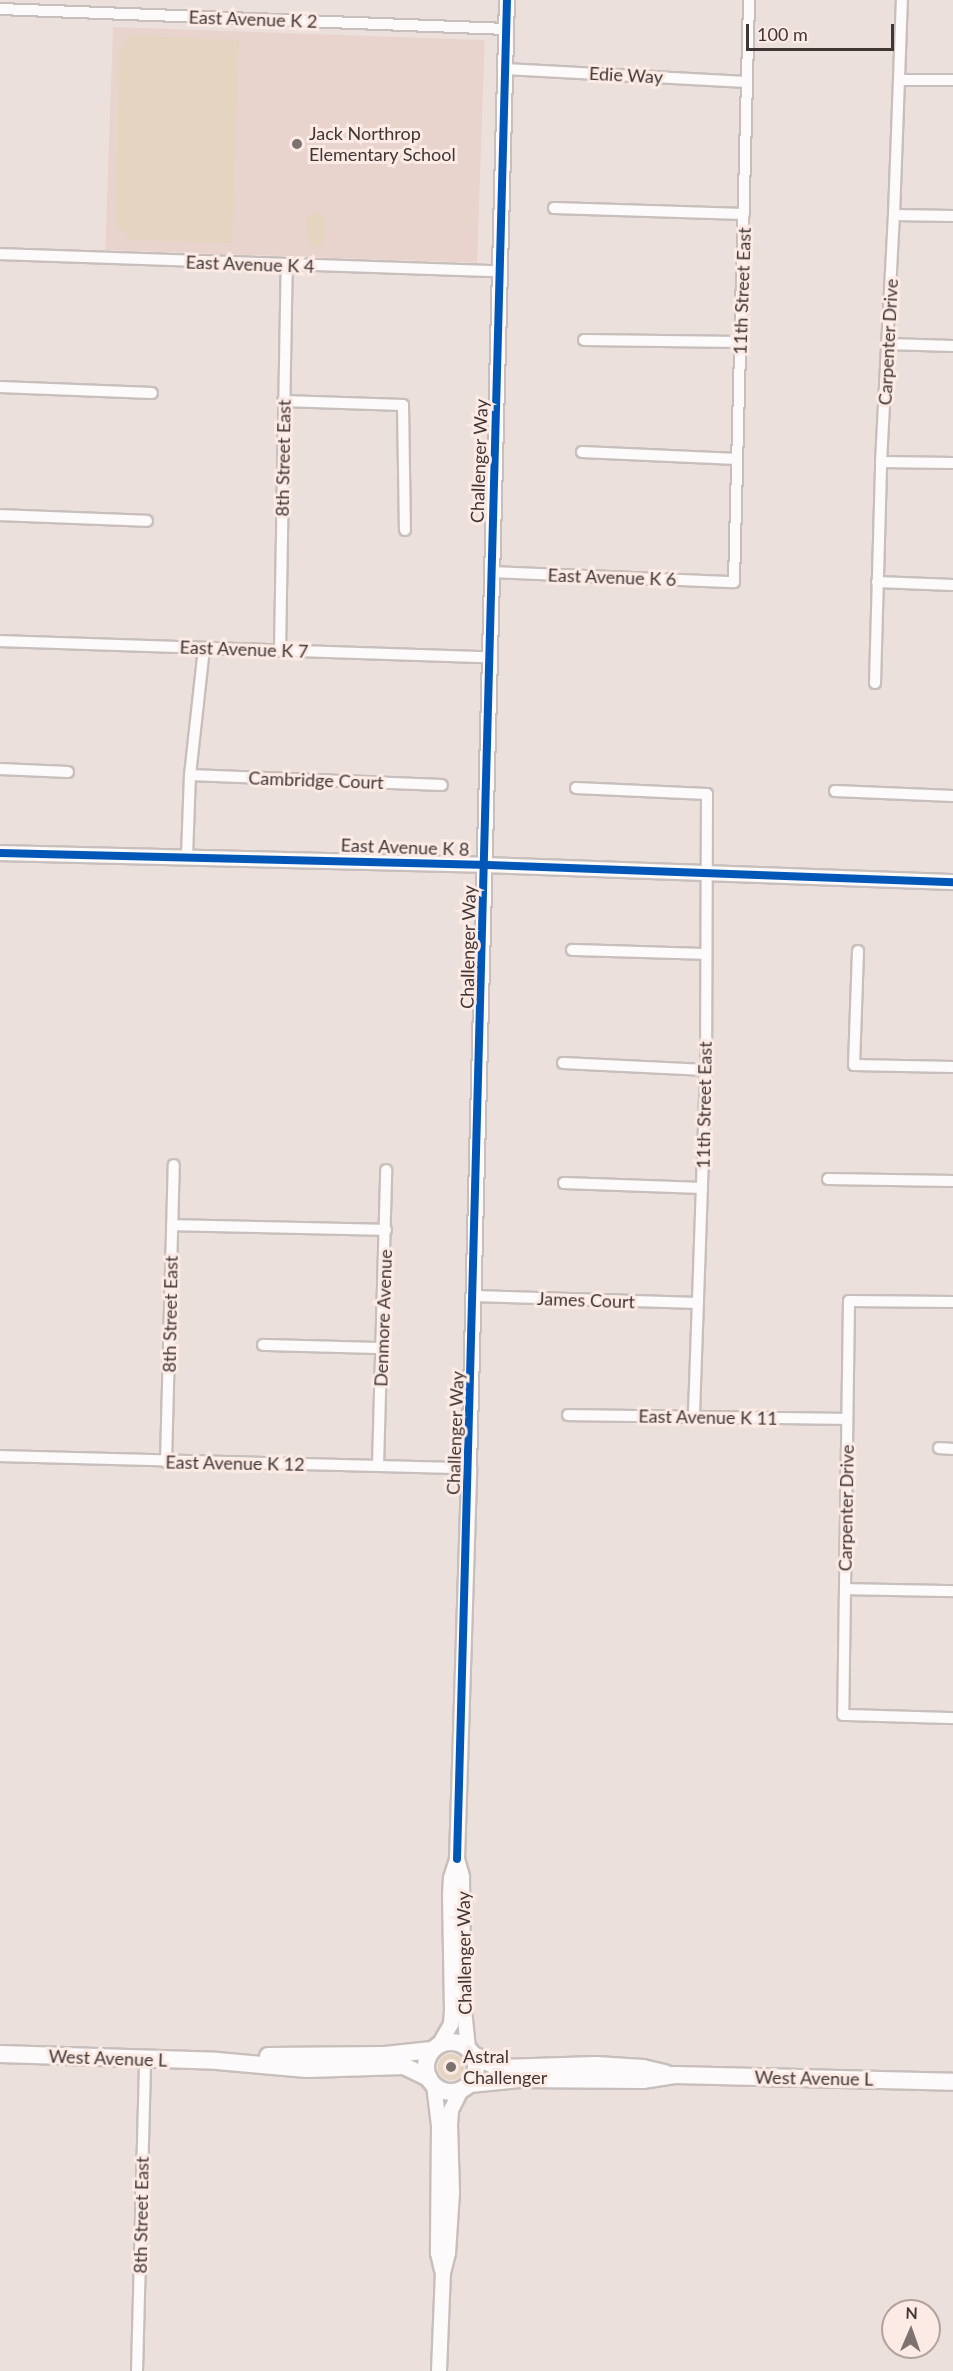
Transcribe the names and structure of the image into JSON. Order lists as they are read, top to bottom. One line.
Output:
{"streets":{"main road":["Challenger Way","East Avenue K 8","West Avenue L"],"street":["East Avenue K 2","Edie Way","East Avenue K 4","11th Street East","Carpenter Drive","8th Street East","East Avenue K 6","East Avenue K 7","Cambridge Court","James Court","Denmore Avenue","East Avenue K 11","East Avenue K 12"]},"crossings":[["East Avenue K 2","Challenger Way"],["Edie Way","11th Street East"],["Edie Way","Challenger Way"],["East Avenue K 4","8th Street East"],["East Avenue K 4","Challenger Way"],["11th Street East","East Avenue K 6"],["11th Street East","East Avenue K 8"],["11th Street East","James Court"],["11th Street East","East Avenue K 11"],["Carpenter Drive","East Avenue K 11"],["8th Street East","East Avenue K 7"],["8th Street East","East Avenue K 12"],["8th Street East","West Avenue L"],["Challenger Way","East Avenue K 6"],["Challenger Way","East Avenue K 7"],["Challenger Way","East Avenue K 8"],["Challenger Way","James Court"],["Challenger Way","East Avenue K 12"],["Challenger Way","West Avenue L"],["Denmore Avenue","East Avenue K 12"]],"places":["Jack Northrop Elementary School","Astral Challenger"],"scale_bar":"100 m","north":"top"}
